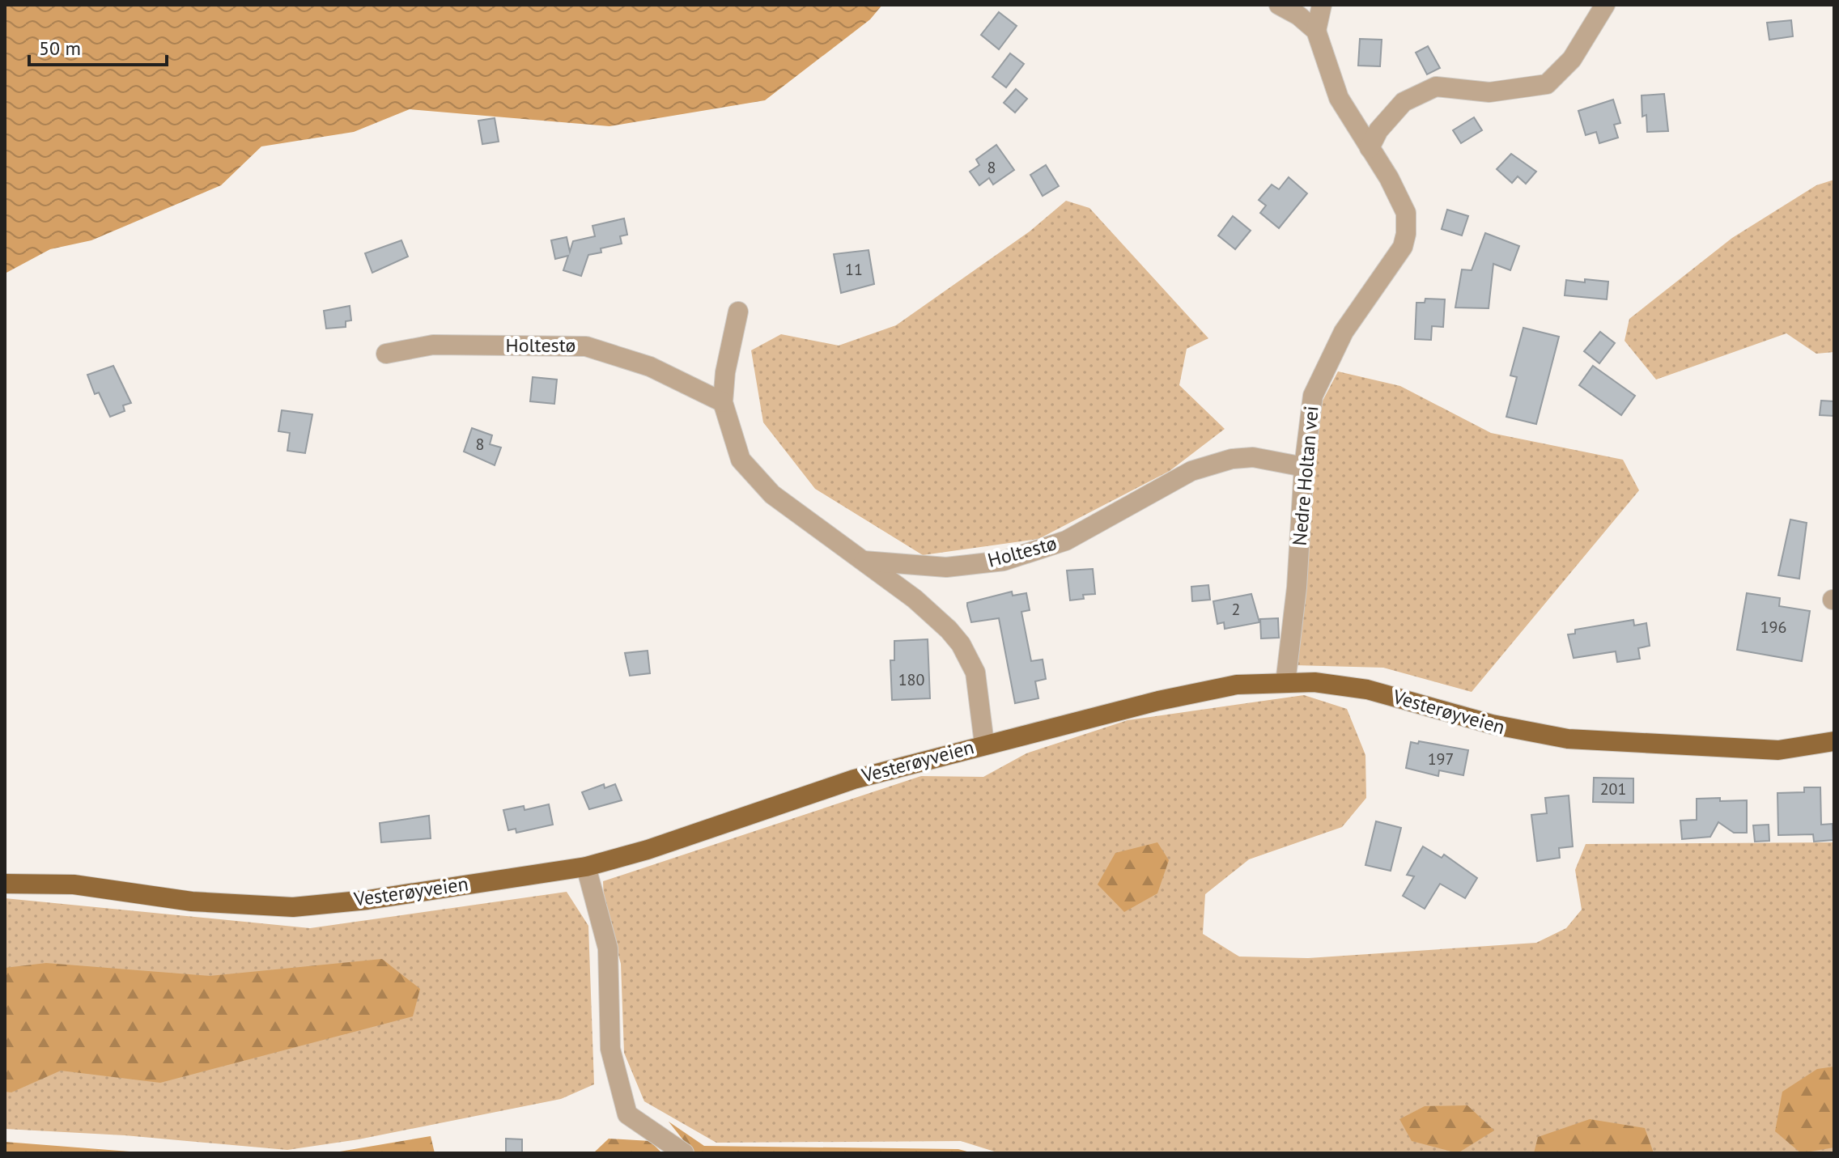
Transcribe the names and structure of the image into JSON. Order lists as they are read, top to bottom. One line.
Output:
{"streets":{"main road":["Vesterøyveien"],"street":["Holtestø","Nedre Holtan vei"]},"crossings":[["Holtestø","Nedre Holtan vei"],["Nedre Holtan vei","Vesterøyveien"]],"house_numbers":["8","11","8","2","196","180","197","201"],"scale_bar":"50 m"}
